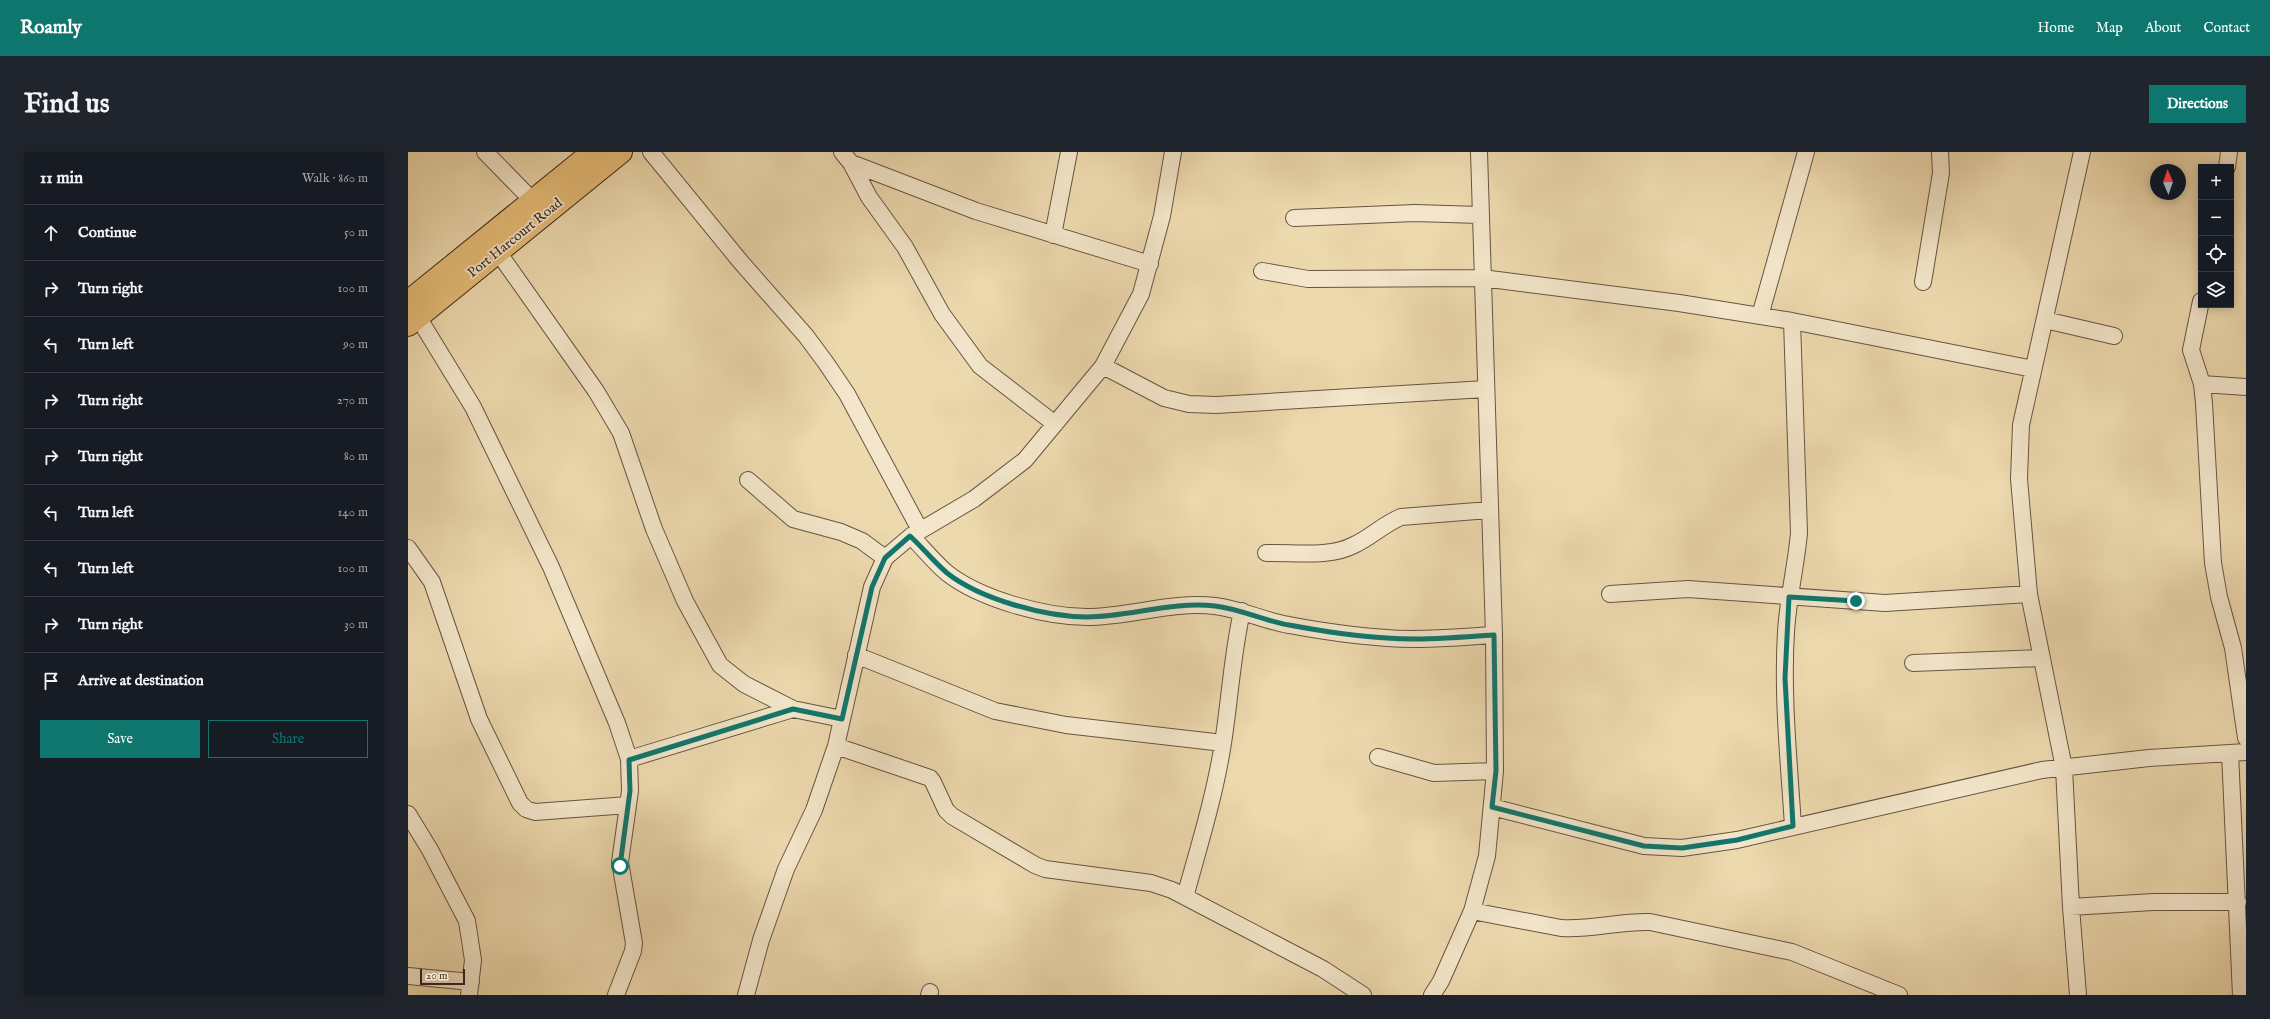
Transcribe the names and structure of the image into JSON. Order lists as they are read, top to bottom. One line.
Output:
{"streets":{"highway":["Port Harcourt Road"]},"scale_bar":"20 m","north":"top","page":{"header":"Roamly","nav":["Home","Map","About","Contact"],"buttons":["Directions",["Save","Share"]],"title":"Find us","heading":["11 min","Walk · 860 m"],"map_buttons":["+","−"],"list":[["Continue","50 m"],["Turn right","100 m"],["Turn left","90 m"],["Turn right","270 m"],["Turn right","80 m"],["Turn left","140 m"],["Turn left","100 m"],["Turn right","30 m"],"Arrive at destination"],"scale":"20 m"}}
